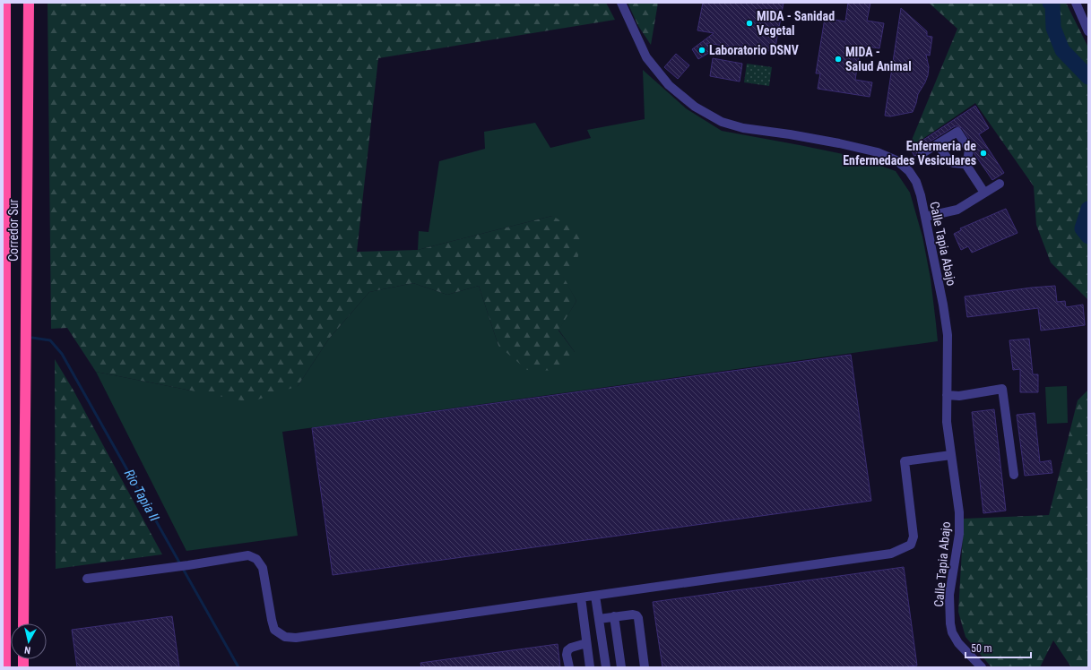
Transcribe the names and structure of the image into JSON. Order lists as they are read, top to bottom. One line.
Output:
{"streets":{"highway":["Corredor Sur"],"street":["Calle Tapia Abajo"]},"water":["Rio Tapia II"],"places":["MIDA - Sanidad Vegetal","Laboratorio DSNV","MIDA - Salud Animal","Enfermeria de Enfermedades Vesiculares"],"scale_bar":"50 m","north":"bottom"}
